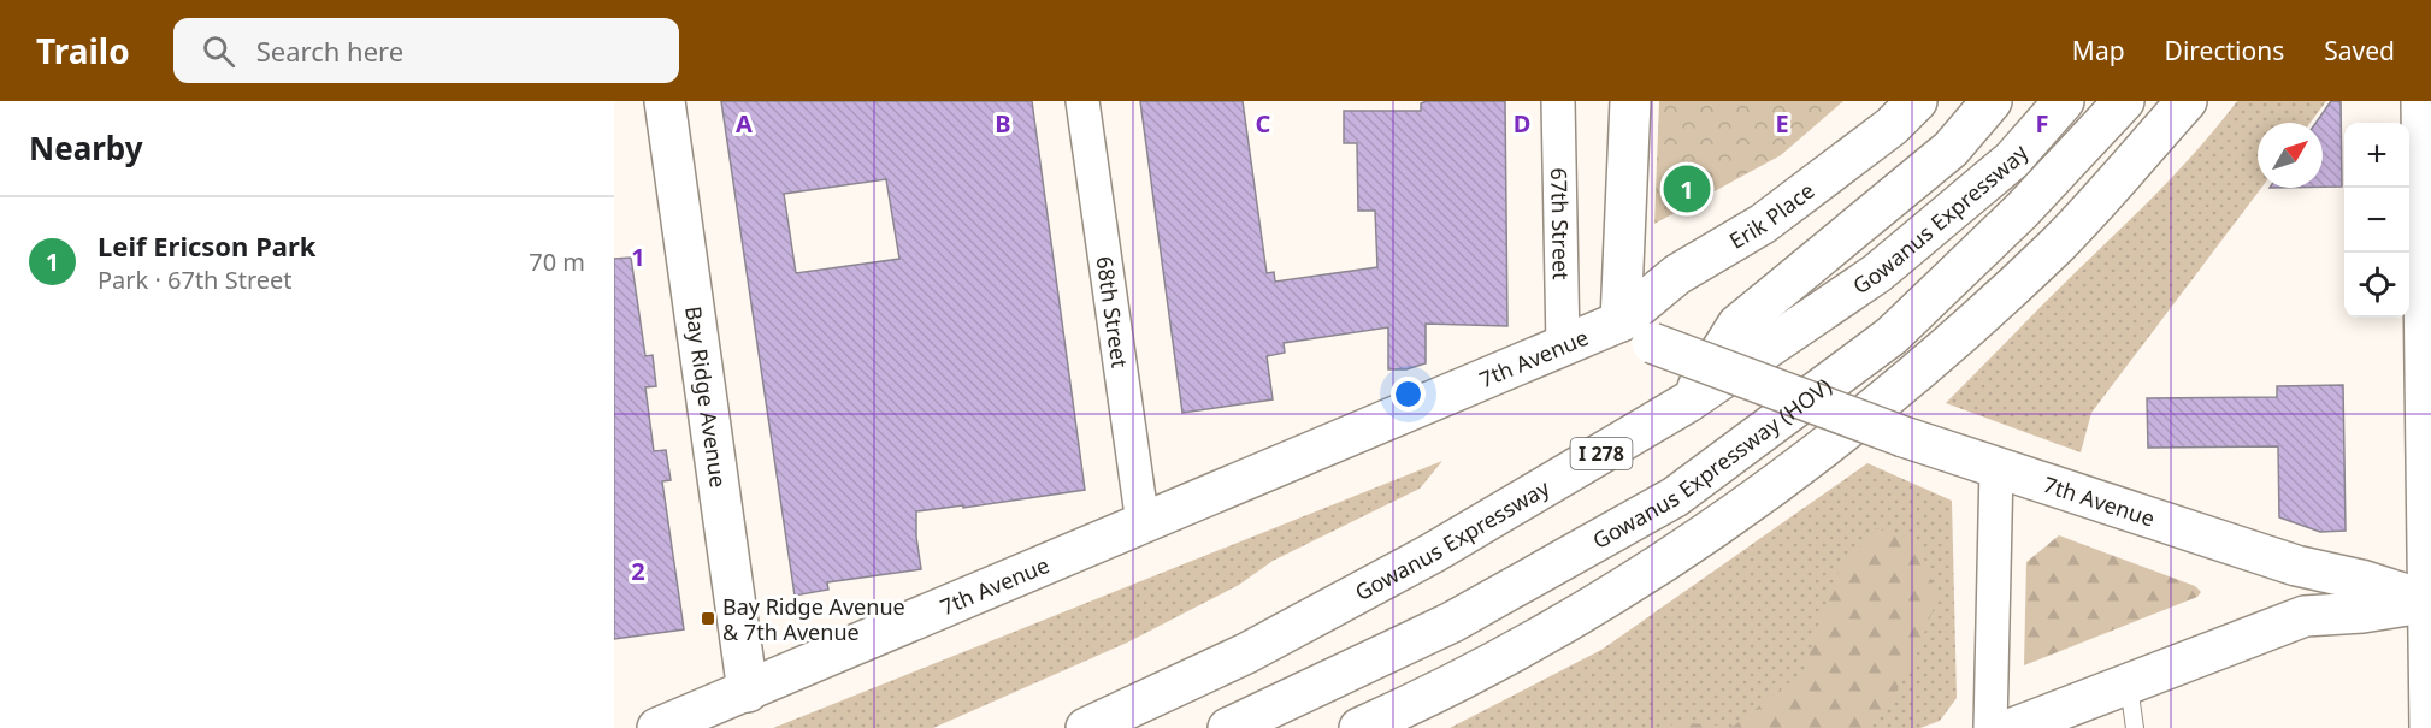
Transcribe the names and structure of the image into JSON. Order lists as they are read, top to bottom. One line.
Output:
{"streets":{"main road":["Erik Place","Gowanus Expressway","7th Avenue","Bay Ridge Avenue","I 278","Gowanus Expressway (HOV)"],"street":["67th Street","68th Street"]},"crossings":[["Erik Place","7th Avenue"],["67th Street","7th Avenue"],["68th Street","7th Avenue"],["7th Avenue","Bay Ridge Avenue"]],"places":{"transit":["Bay Ridge Avenue & 7th Avenue"]},"north":"top right","page":{"header":"Trailo","search":"Search here","nav":["Map","Directions","Saved"],"heading":"Nearby","map_buttons":["+","−"],"pins":"1","list":[{"mark":"1","name":"Leif Ericson Park","note":"Park · 67th Street","value":"70 m"}]},"grid":{"columns":["A","B","C","D","E","F"],"rows":["1","2"]}}
